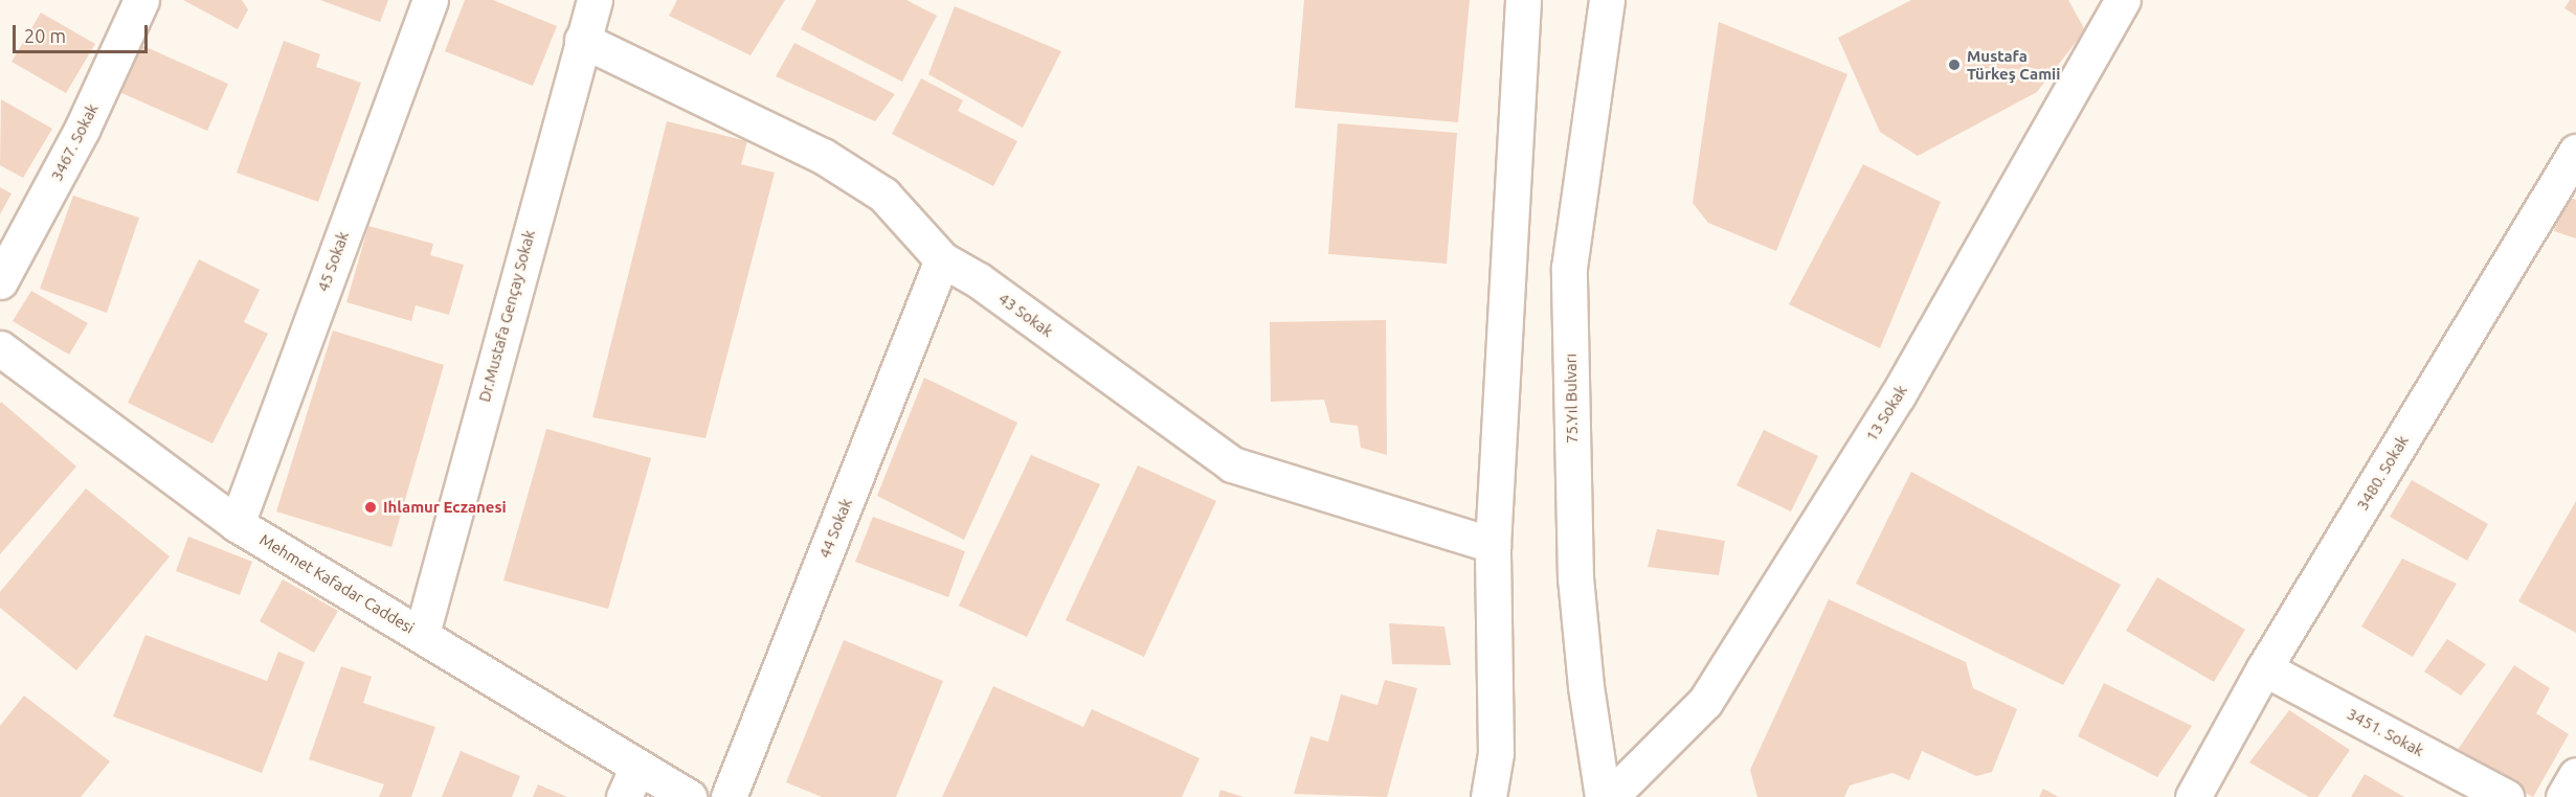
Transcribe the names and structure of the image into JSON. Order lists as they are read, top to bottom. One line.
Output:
{"streets":{"street":["3467. Sokak","45 Sokak","43 Sokak","Dr.Mustafa Gençay Sokak","75.Yıl Bulvarı","13 Sokak","3480. Sokak","44 Sokak","Mehmet Kafadar Caddesi","3451. Sokak"]},"crossings":[["45 Sokak","Mehmet Kafadar Caddesi"],["43 Sokak","Dr.Mustafa Gençay Sokak"],["43 Sokak","44 Sokak"],["Dr.Mustafa Gençay Sokak","Mehmet Kafadar Caddesi"],["3480. Sokak","3451. Sokak"]],"places":["Mustafa Türkeş Camii","Ihlamur Eczanesi"],"scale_bar":"20 m"}
